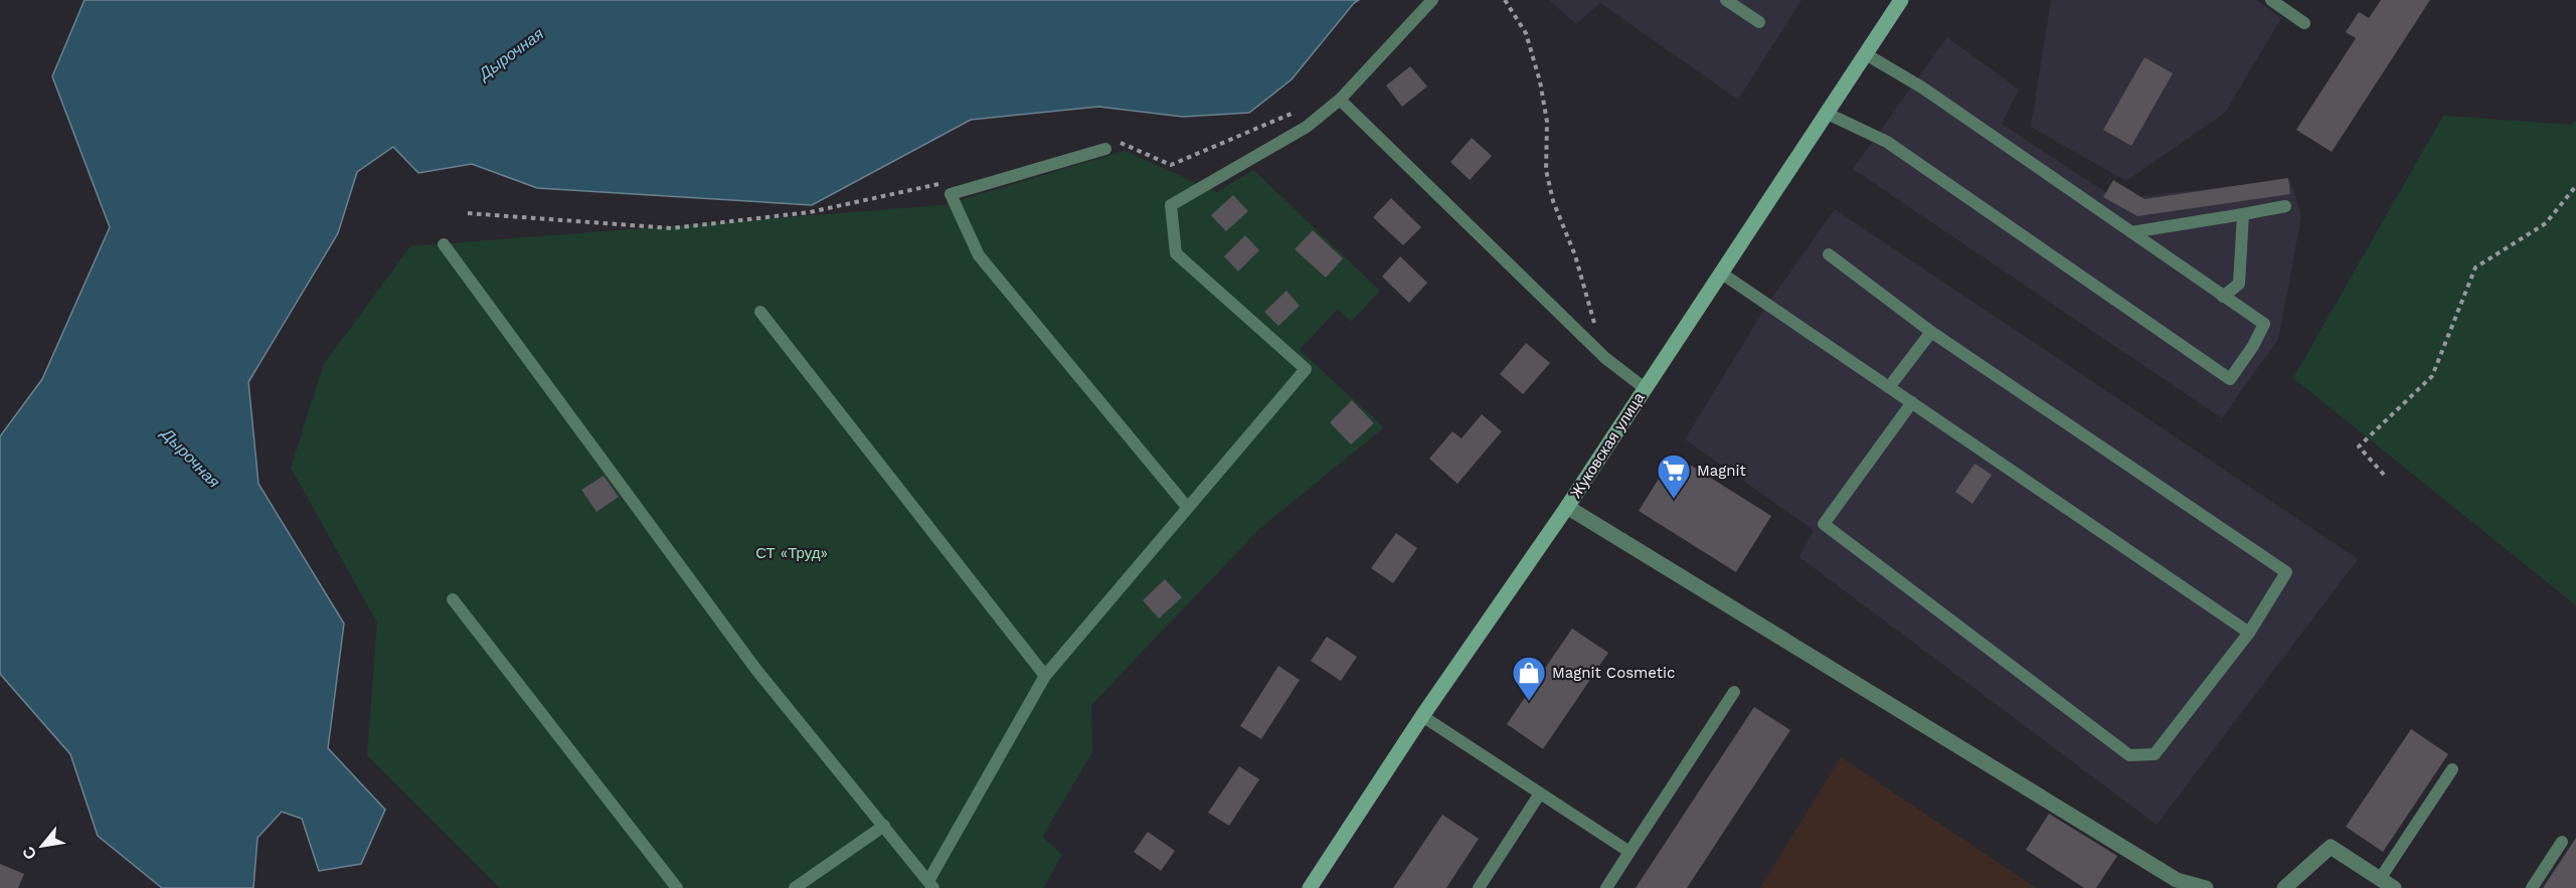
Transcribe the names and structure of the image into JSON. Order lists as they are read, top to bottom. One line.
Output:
{"streets":{"main road":["Жуковская улица"]},"water":["Дырочная"],"parks":["СТ «Труд»"],"places":{"supermarket":["Magnit"],"shop":["Magnit Cosmetic"]},"north":"bottom left"}
